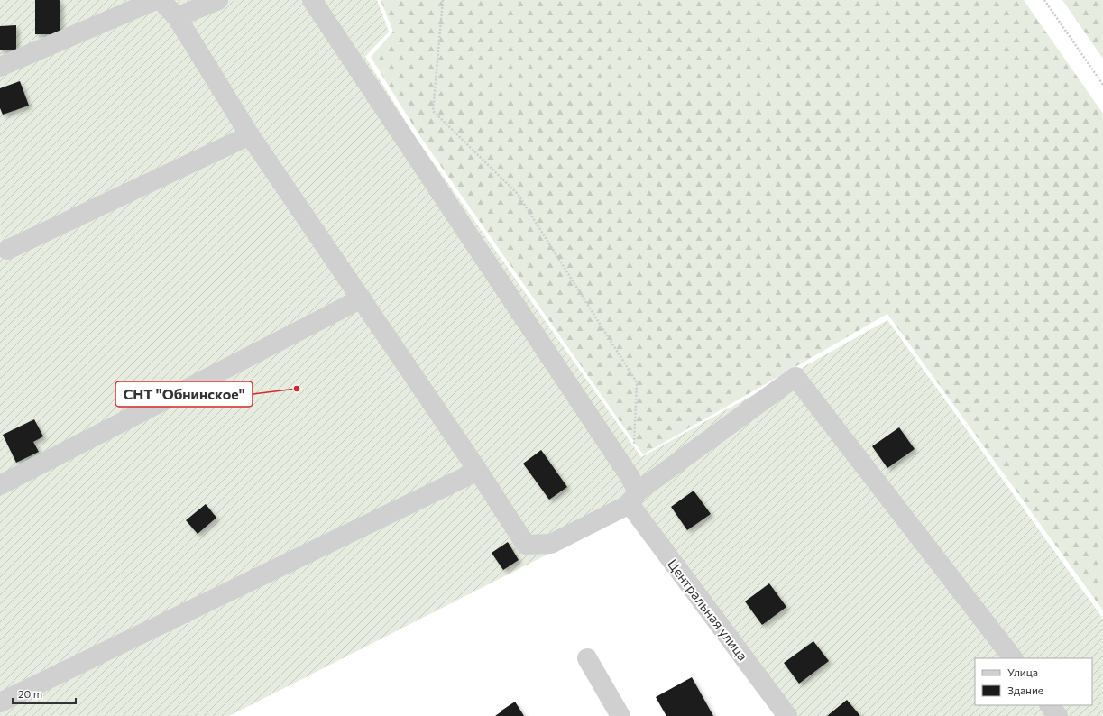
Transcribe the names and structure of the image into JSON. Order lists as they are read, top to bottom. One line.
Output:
{"streets":{"street":["Центральная улица"]},"places":["СНТ \"Обнинское\""],"legend":["Улица","Здание"],"scale_bar":"20 m"}
